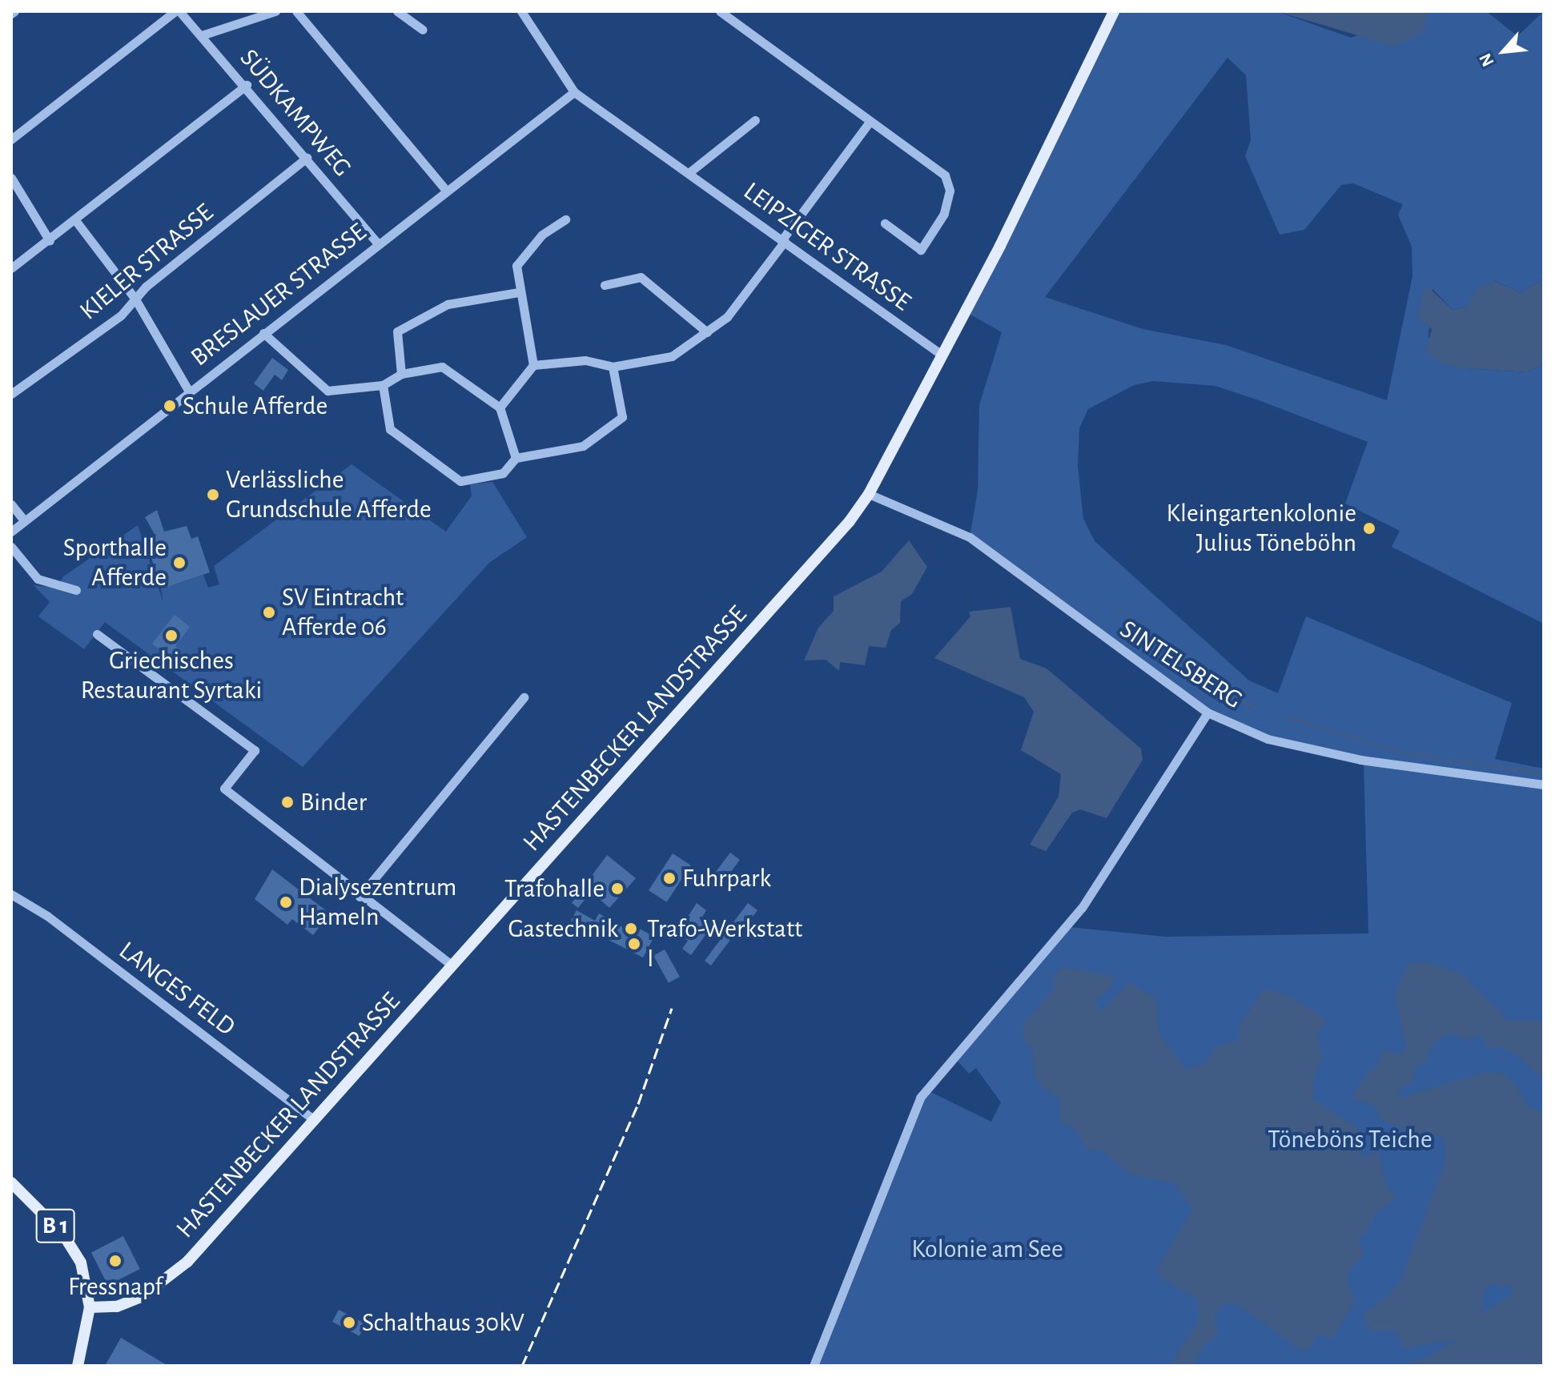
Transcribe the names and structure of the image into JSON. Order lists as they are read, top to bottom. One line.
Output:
{"streets":{"main road":["HASTENBECKER LANDSTRASSE","B 1"],"street":["SÜDKAMPWEG","LEIPZIGER STRASSE","KIELER STRASSE","BRESLAUER STRASSE","SINTELSBERG","LANGES FELD"]},"crossings":[["SÜDKAMPWEG","KIELER STRASSE"],["SÜDKAMPWEG","BRESLAUER STRASSE"],["LEIPZIGER STRASSE","BRESLAUER STRASSE"],["LEIPZIGER STRASSE","HASTENBECKER LANDSTRASSE"],["SINTELSBERG","HASTENBECKER LANDSTRASSE"],["HASTENBECKER LANDSTRASSE","LANGES FELD"],["HASTENBECKER LANDSTRASSE","B 1"]],"parks":["Töneböns Teiche","Kolonie am See"],"places":["Schule Afferde","Verlässliche Grundschule Afferde","Kleingartenkolonie Julius Töneböhn","Sporthalle Afferde","SV Eintracht Afferde 06","Griechisches Restaurant Syrtaki","Binder","Fuhrpark","Trafohalle","Dialysezentrum Hameln","Gastechnik","Trafo-Werkstatt I","Fressnapf","Schalthaus 30kV"],"north":"bottom left"}
